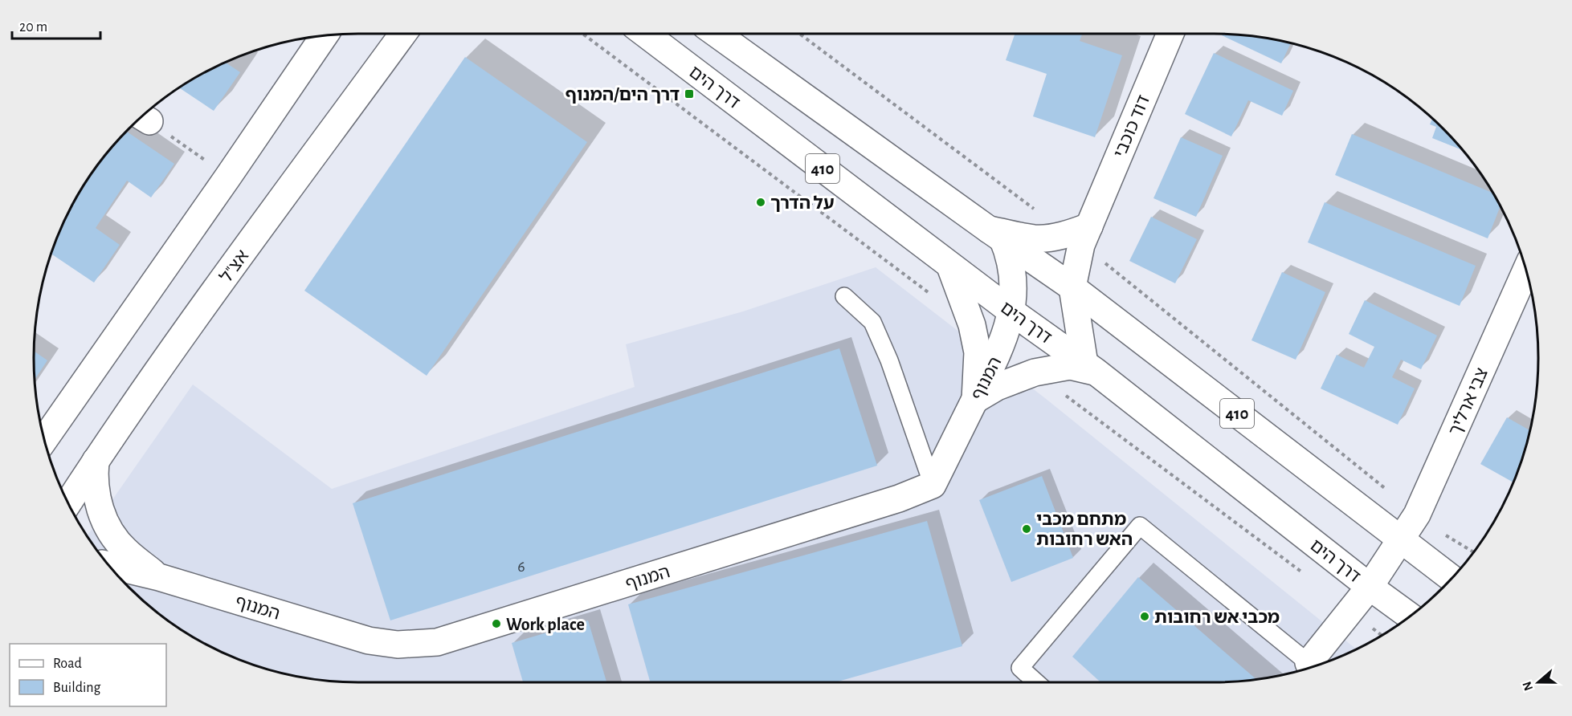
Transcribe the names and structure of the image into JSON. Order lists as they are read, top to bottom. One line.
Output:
{"streets":{"main road":["דרך הים","דוד כוכבי","410","אצ\"ל","המנוף","צבי ארליך"]},"crossings":[["דרך הים","דוד כוכבי"],["דרך הים","המנוף"],["דרך הים","צבי ארליך"],["דוד כוכבי","410"],["410","המנוף"],["410","צבי ארליך"]],"places":{"transit":["דרך הים/המנוף"],"other":["על הדרך","מתחם מכבי האש רחובות","מכבי אש רחובות","Work place"]},"house_numbers":["6"],"legend":["Road","Building"],"scale_bar":"20 m","north":"left"}
